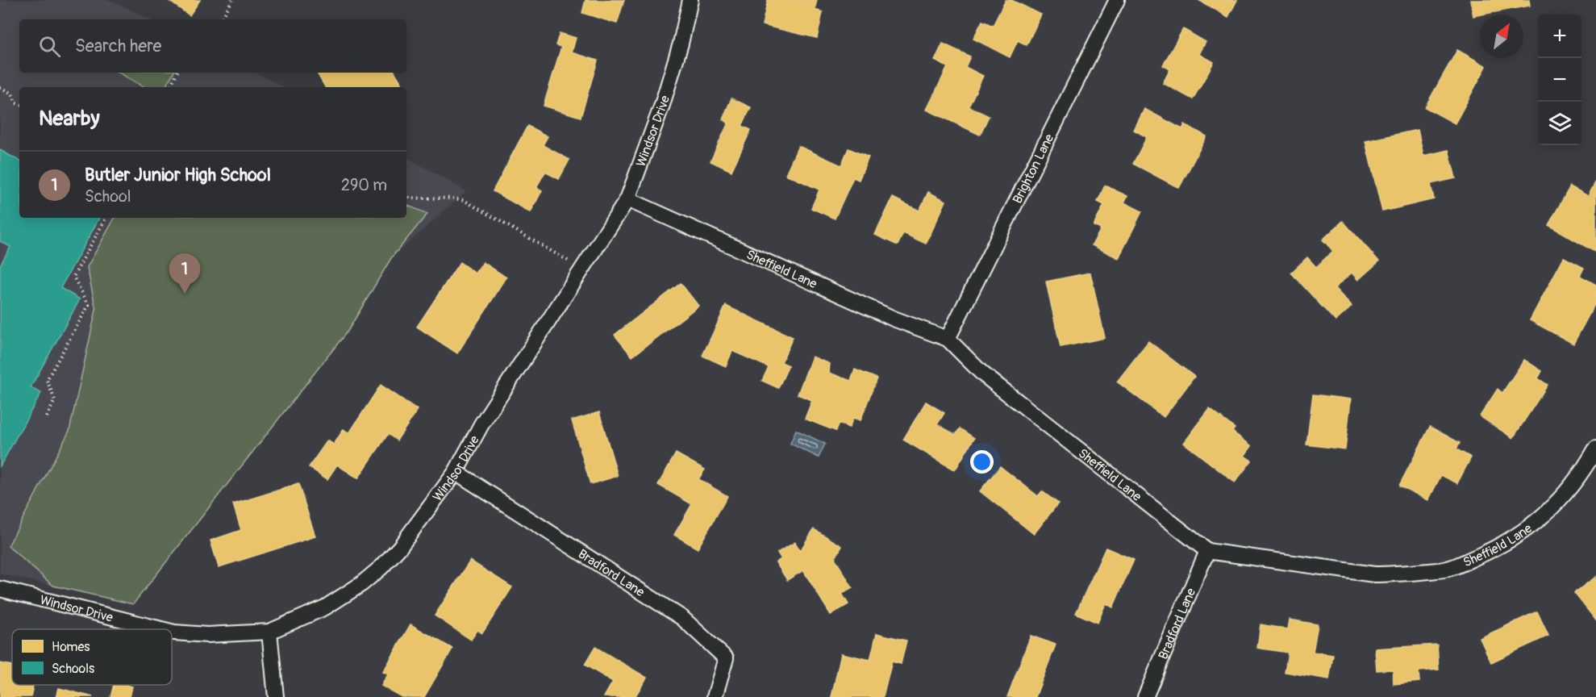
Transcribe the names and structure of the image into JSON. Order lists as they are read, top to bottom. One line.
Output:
{"streets":{"street":["Windsor Drive","Brighton Lane","Sheffield Lane","Bradford Lane"]},"crossings":[["Windsor Drive","Sheffield Lane"],["Windsor Drive","Bradford Lane"],["Brighton Lane","Sheffield Lane"],["Sheffield Lane","Bradford Lane"]],"legend":["Homes","Schools"],"north":"top right","page":{"map_buttons":["+","−"],"search":"Search here","heading":"Nearby","list":[{"mark":"1","name":"Butler Junior High School","note":"School","value":"290 m"}],"pins":"1"}}
